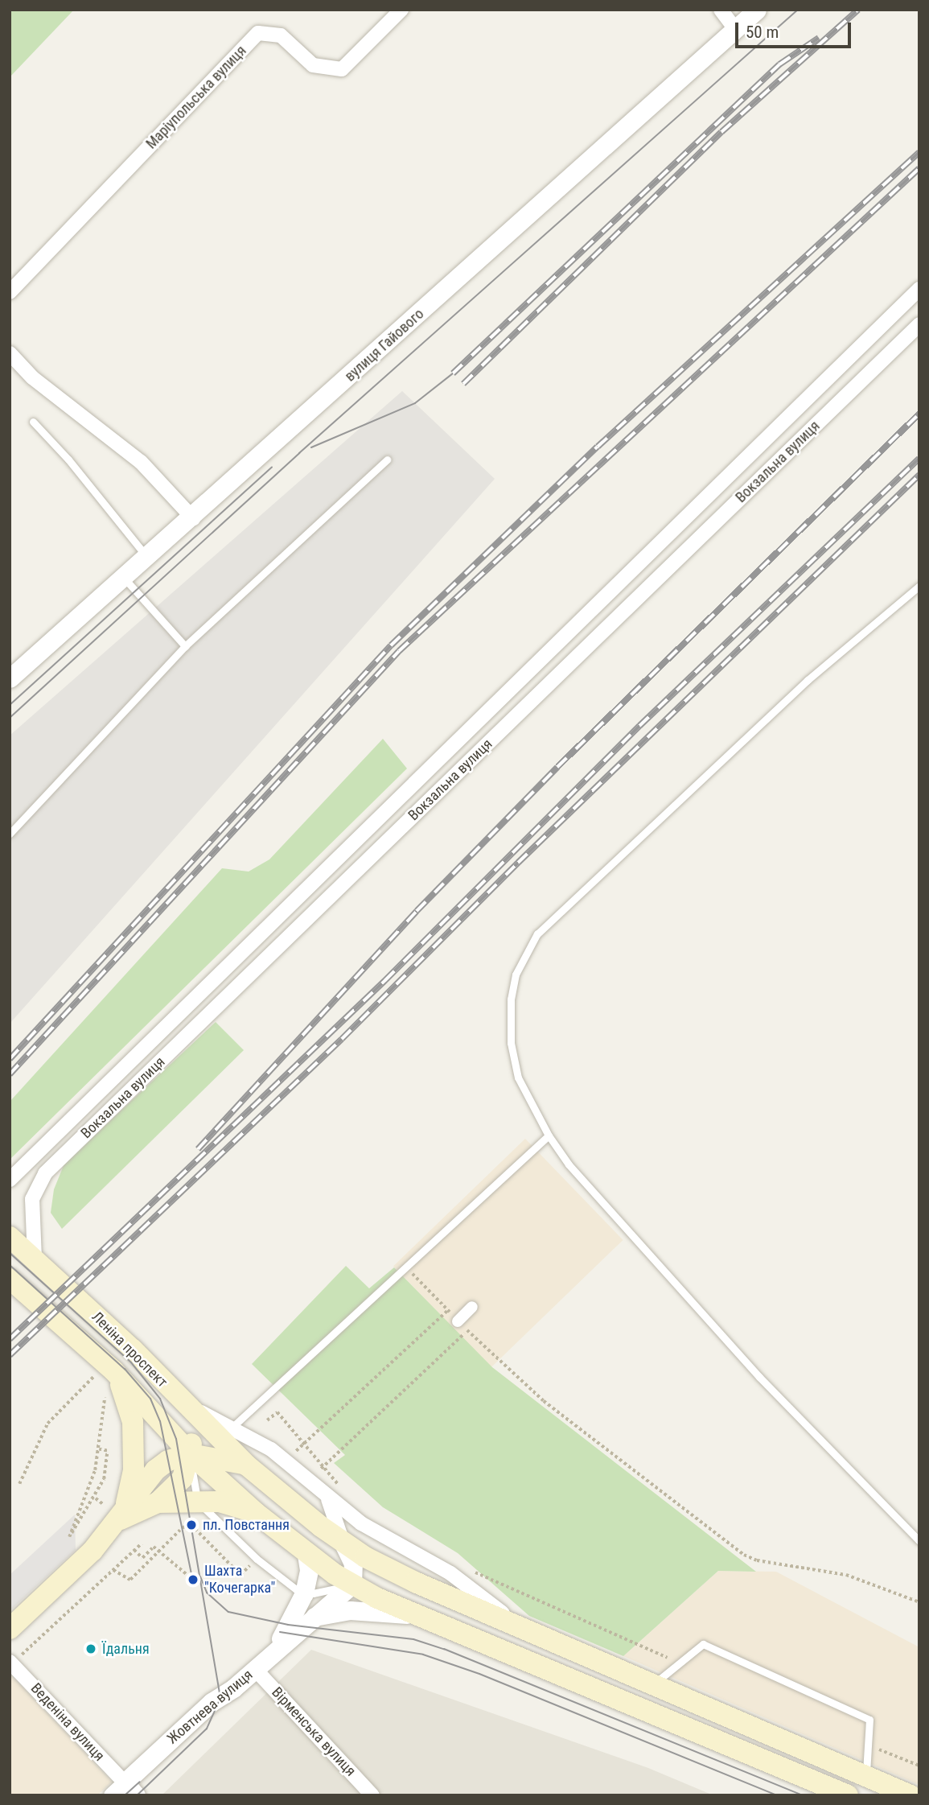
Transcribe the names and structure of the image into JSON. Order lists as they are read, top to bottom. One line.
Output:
{"streets":{"main road":["Леніна проспект"],"street":["Маріупольська вулиця","вулиця Гайового","Вокзальна вулиця","Жовтнева вулиця","Веденіна вулиця","Вірменська вулиця"]},"crossings":[["Вокзальна вулиця","Леніна проспект"],["Леніна проспект","Жовтнева вулиця"],["Жовтнева вулиця","Веденіна вулиця"],["Жовтнева вулиця","Вірменська вулиця"]],"places":["пл. Повстання","Шахта \"Кочегарка\"","Їдальня"],"scale_bar":"50 m"}
